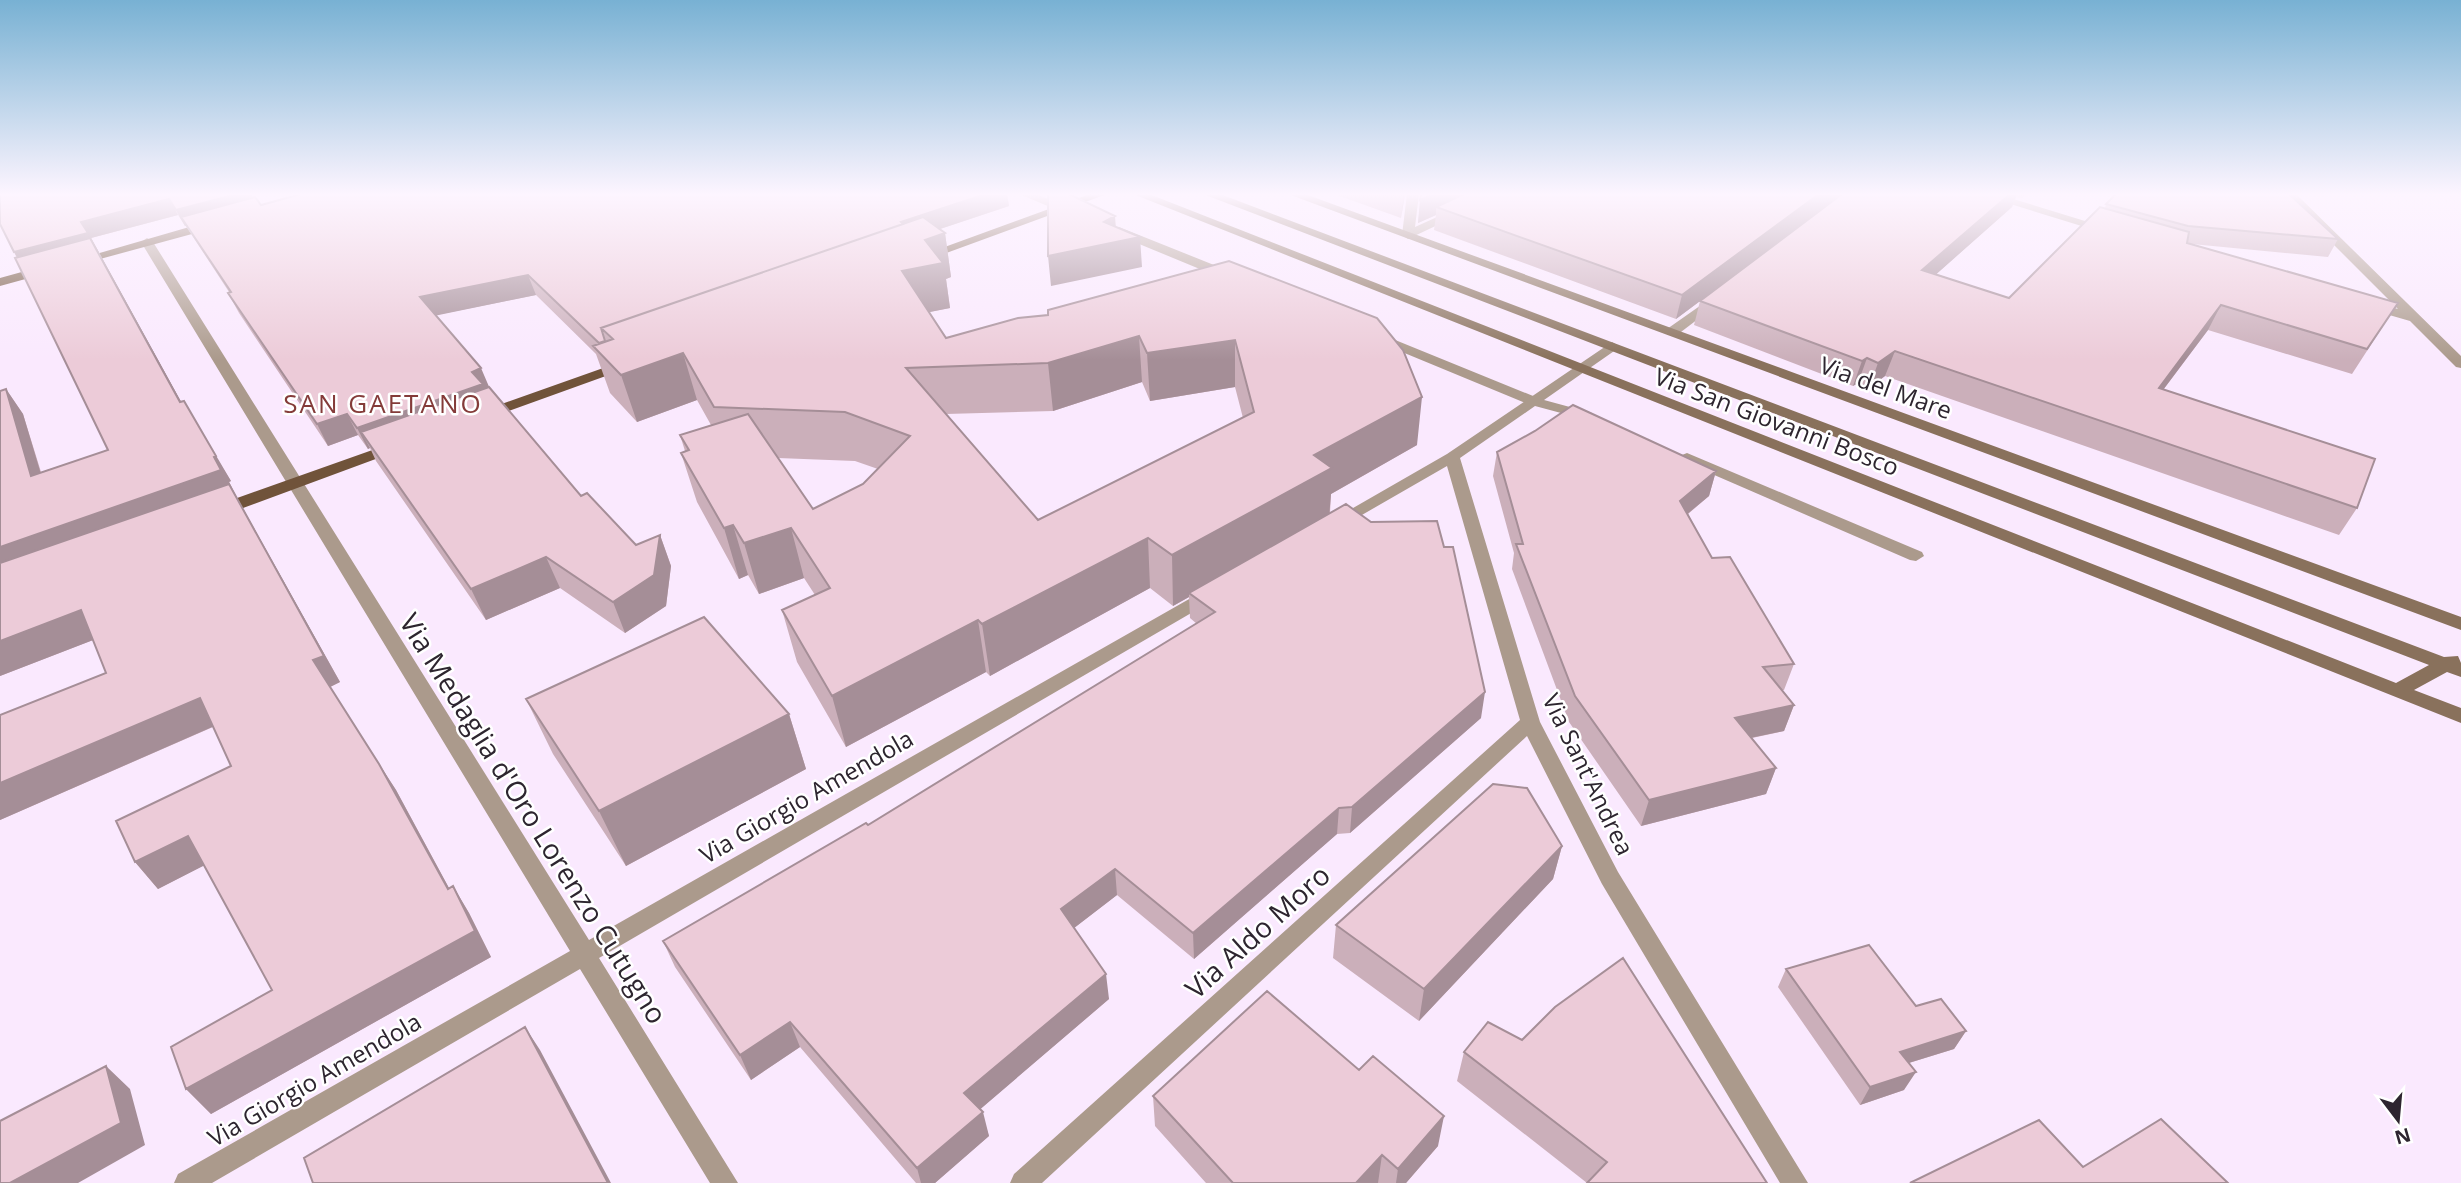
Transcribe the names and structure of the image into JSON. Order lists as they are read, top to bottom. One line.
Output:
{"streets":{"street":["Via del Mare","Via San Giovanni Bosco","Via Sant'Andrea","Via Giorgio Amendola","Via Medaglia d'Oro Lorenzo Cutugno","Via Aldo Moro"]},"crossings":[["Via Sant'Andrea","Via Aldo Moro"],["Via Giorgio Amendola","Via Medaglia d'Oro Lorenzo Cutugno"]],"districts":["SAN GAETANO"],"north":"bottom"}
